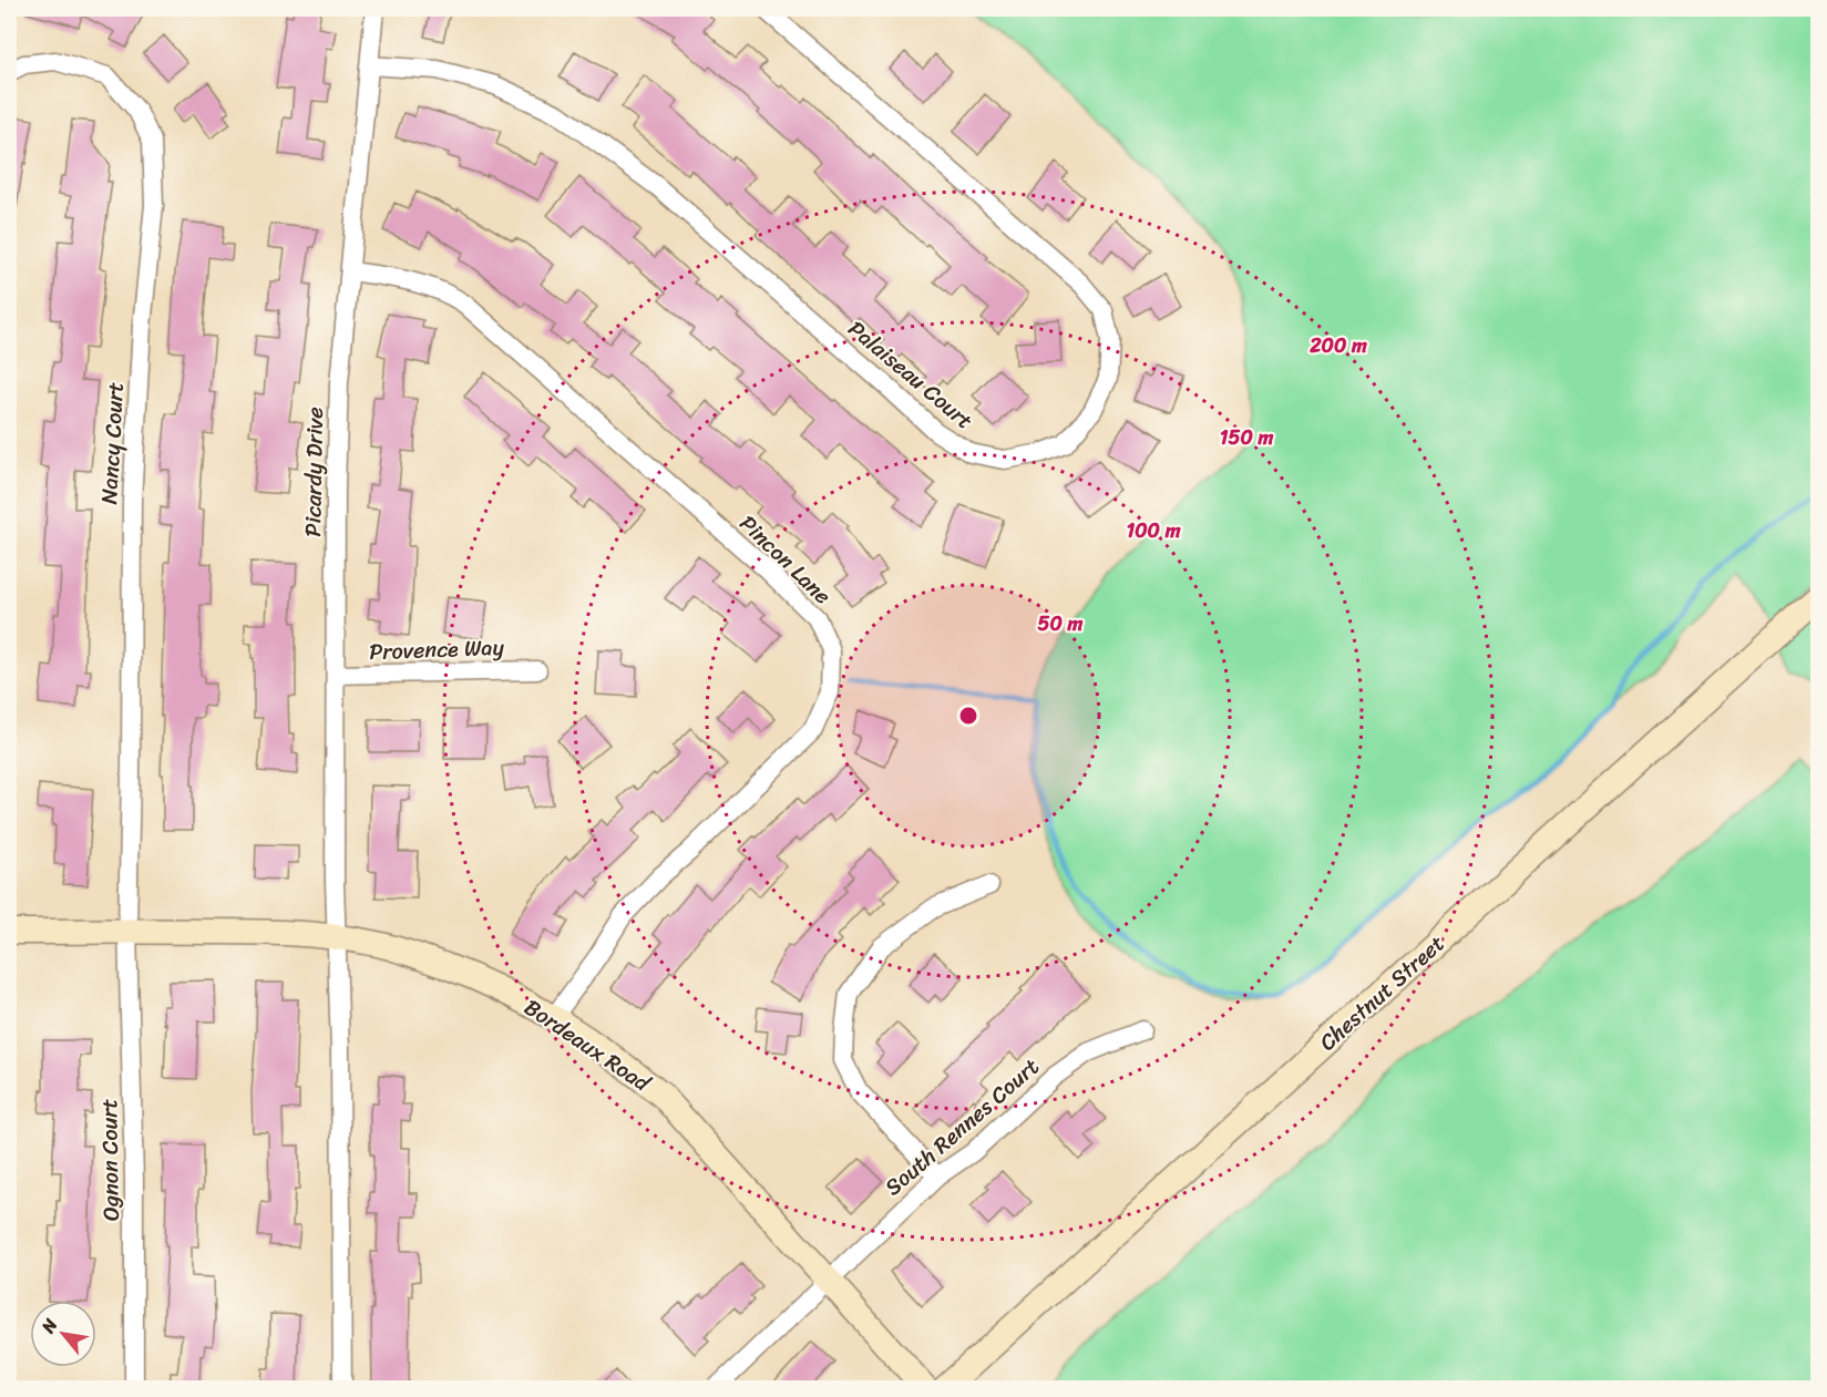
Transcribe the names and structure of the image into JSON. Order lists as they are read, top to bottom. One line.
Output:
{"streets":{"main road":["Chestnut Street","Bordeaux Road"],"street":["Palaiseau Court","Nancy Court","Picardy Drive","Pincon Lane","Provence Way","South Rennes Court","Ognon Court"]},"crossings":[["Palaiseau Court","Picardy Drive"],["Nancy Court","Bordeaux Road"],["Nancy Court","Ognon Court"],["Picardy Drive","Pincon Lane"],["Picardy Drive","Provence Way"],["Picardy Drive","Bordeaux Road"],["Pincon Lane","Bordeaux Road"],["Bordeaux Road","South Rennes Court"],["Bordeaux Road","Ognon Court"]],"north":"top left","rings":["200 m","150 m","100 m","50 m"]}
